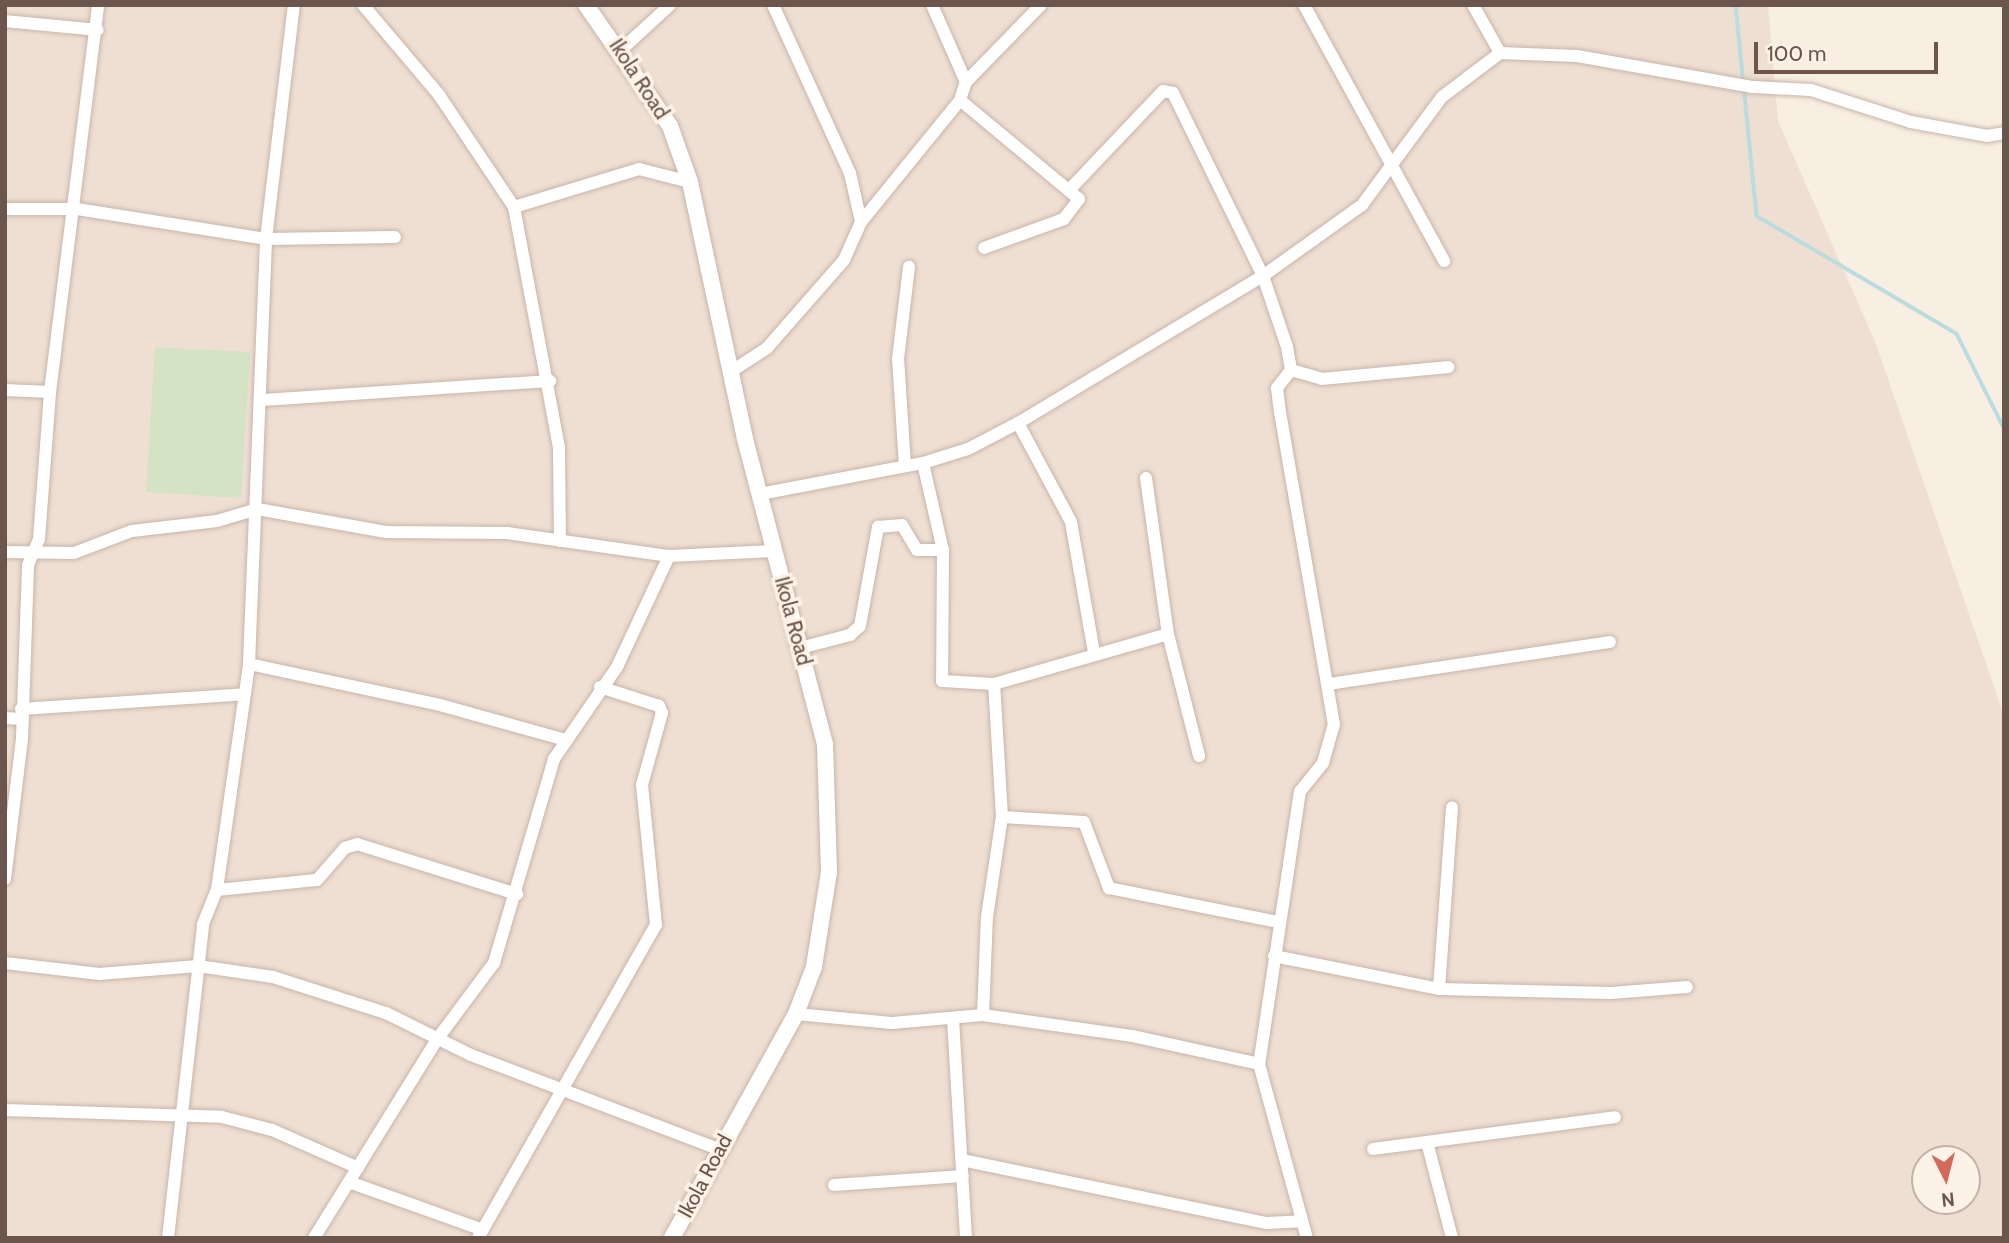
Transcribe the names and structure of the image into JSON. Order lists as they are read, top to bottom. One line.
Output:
{"streets":{"street":["Ikola Road"]},"scale_bar":"100 m","north":"bottom"}
